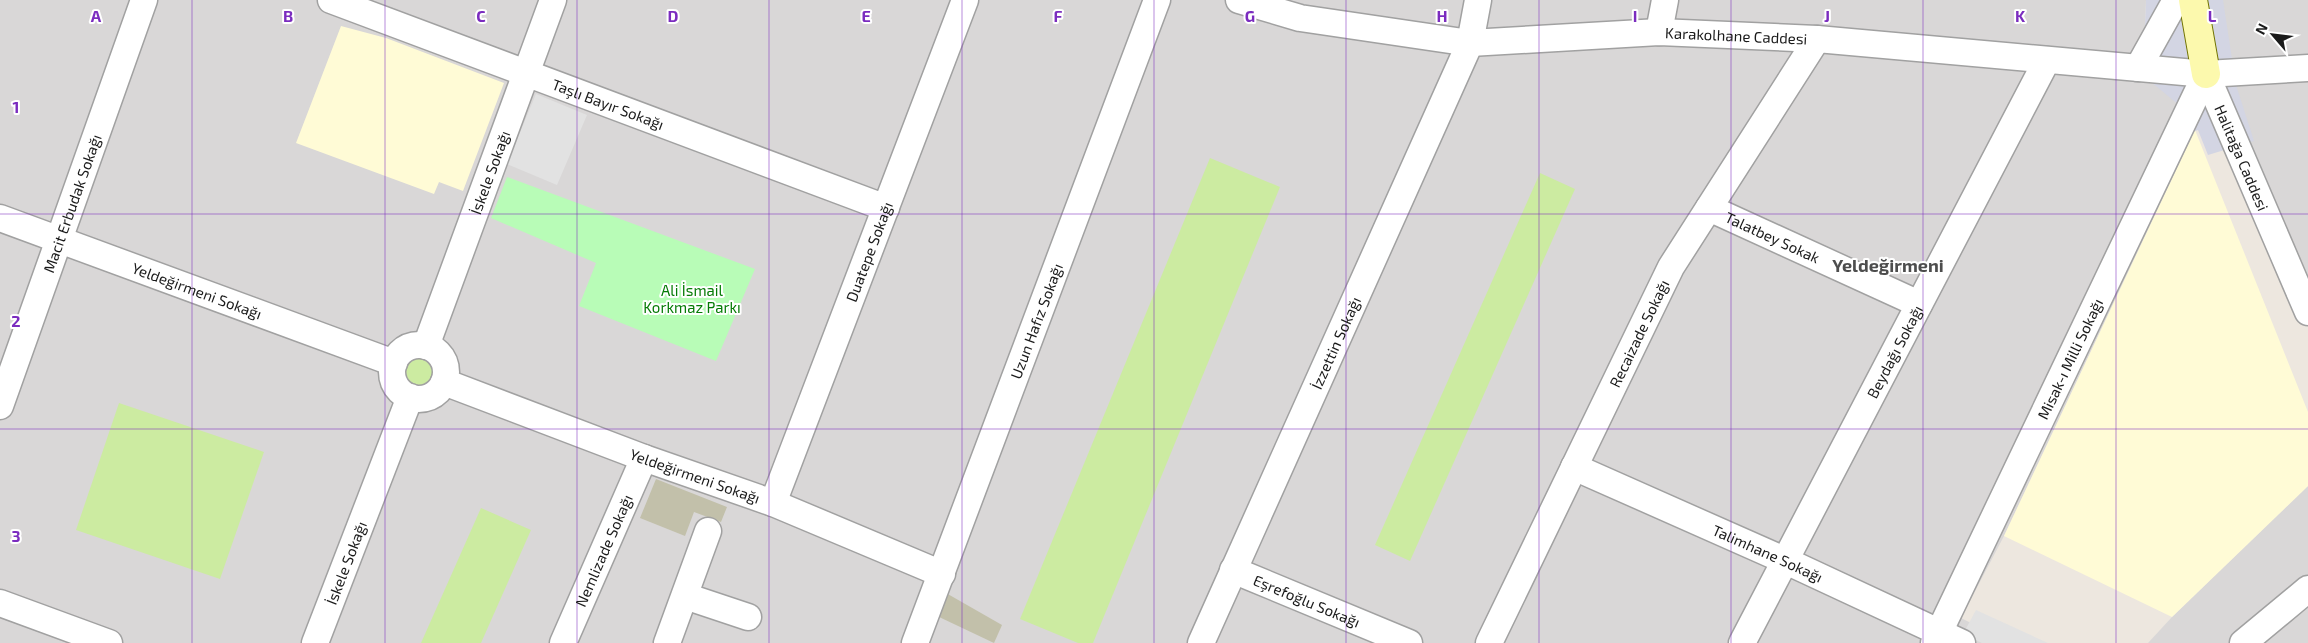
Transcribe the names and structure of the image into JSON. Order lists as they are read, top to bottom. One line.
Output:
{"streets":{"street":["Karakolhane Caddesi","Taşlı Bayır Sokağı","Halitağa Caddesi","İskele Sokağı","Macit Erbudak Sokağı","Talatbey Sokak","Duatepe Sokağı","Yeldeğirmeni Sokağı","Uzun Hafız Sokağı","Recaizade Sokağı","İzzettin Sokağı","Beydağı Sokağı","Misak-ı Milli Sokağı","Nemlizade Sokağı","Talimhane Sokağı","Eşrefoğlu Sokağı"]},"crossings":[["Karakolhane Caddesi","Halitağa Caddesi"],["Karakolhane Caddesi","Recaizade Sokağı"],["Karakolhane Caddesi","İzzettin Sokağı"],["Karakolhane Caddesi","Beydağı Sokağı"],["Karakolhane Caddesi","Misak-ı Milli Sokağı"],["Taşlı Bayır Sokağı","İskele Sokağı"],["Taşlı Bayır Sokağı","Duatepe Sokağı"],["Halitağa Caddesi","Misak-ı Milli Sokağı"],["İskele Sokağı","Yeldeğirmeni Sokağı"],["Macit Erbudak Sokağı","Yeldeğirmeni Sokağı"],["Talatbey Sokak","Recaizade Sokağı"],["Talatbey Sokak","Beydağı Sokağı"],["Duatepe Sokağı","Yeldeğirmeni Sokağı"],["Yeldeğirmeni Sokağı","Uzun Hafız Sokağı"],["Yeldeğirmeni Sokağı","Nemlizade Sokağı"],["Recaizade Sokağı","Talimhane Sokağı"],["İzzettin Sokağı","Eşrefoğlu Sokağı"],["Beydağı Sokağı","Talimhane Sokağı"],["Misak-ı Milli Sokağı","Talimhane Sokağı"]],"districts":["Yeldeğirmeni"],"parks":["Ali İsmail Korkmaz Parkı"],"north":"top left","grid":{"columns":["A","B","C","D","E","F","G","H","I","J","K","L"],"rows":["1","2","3"]}}
